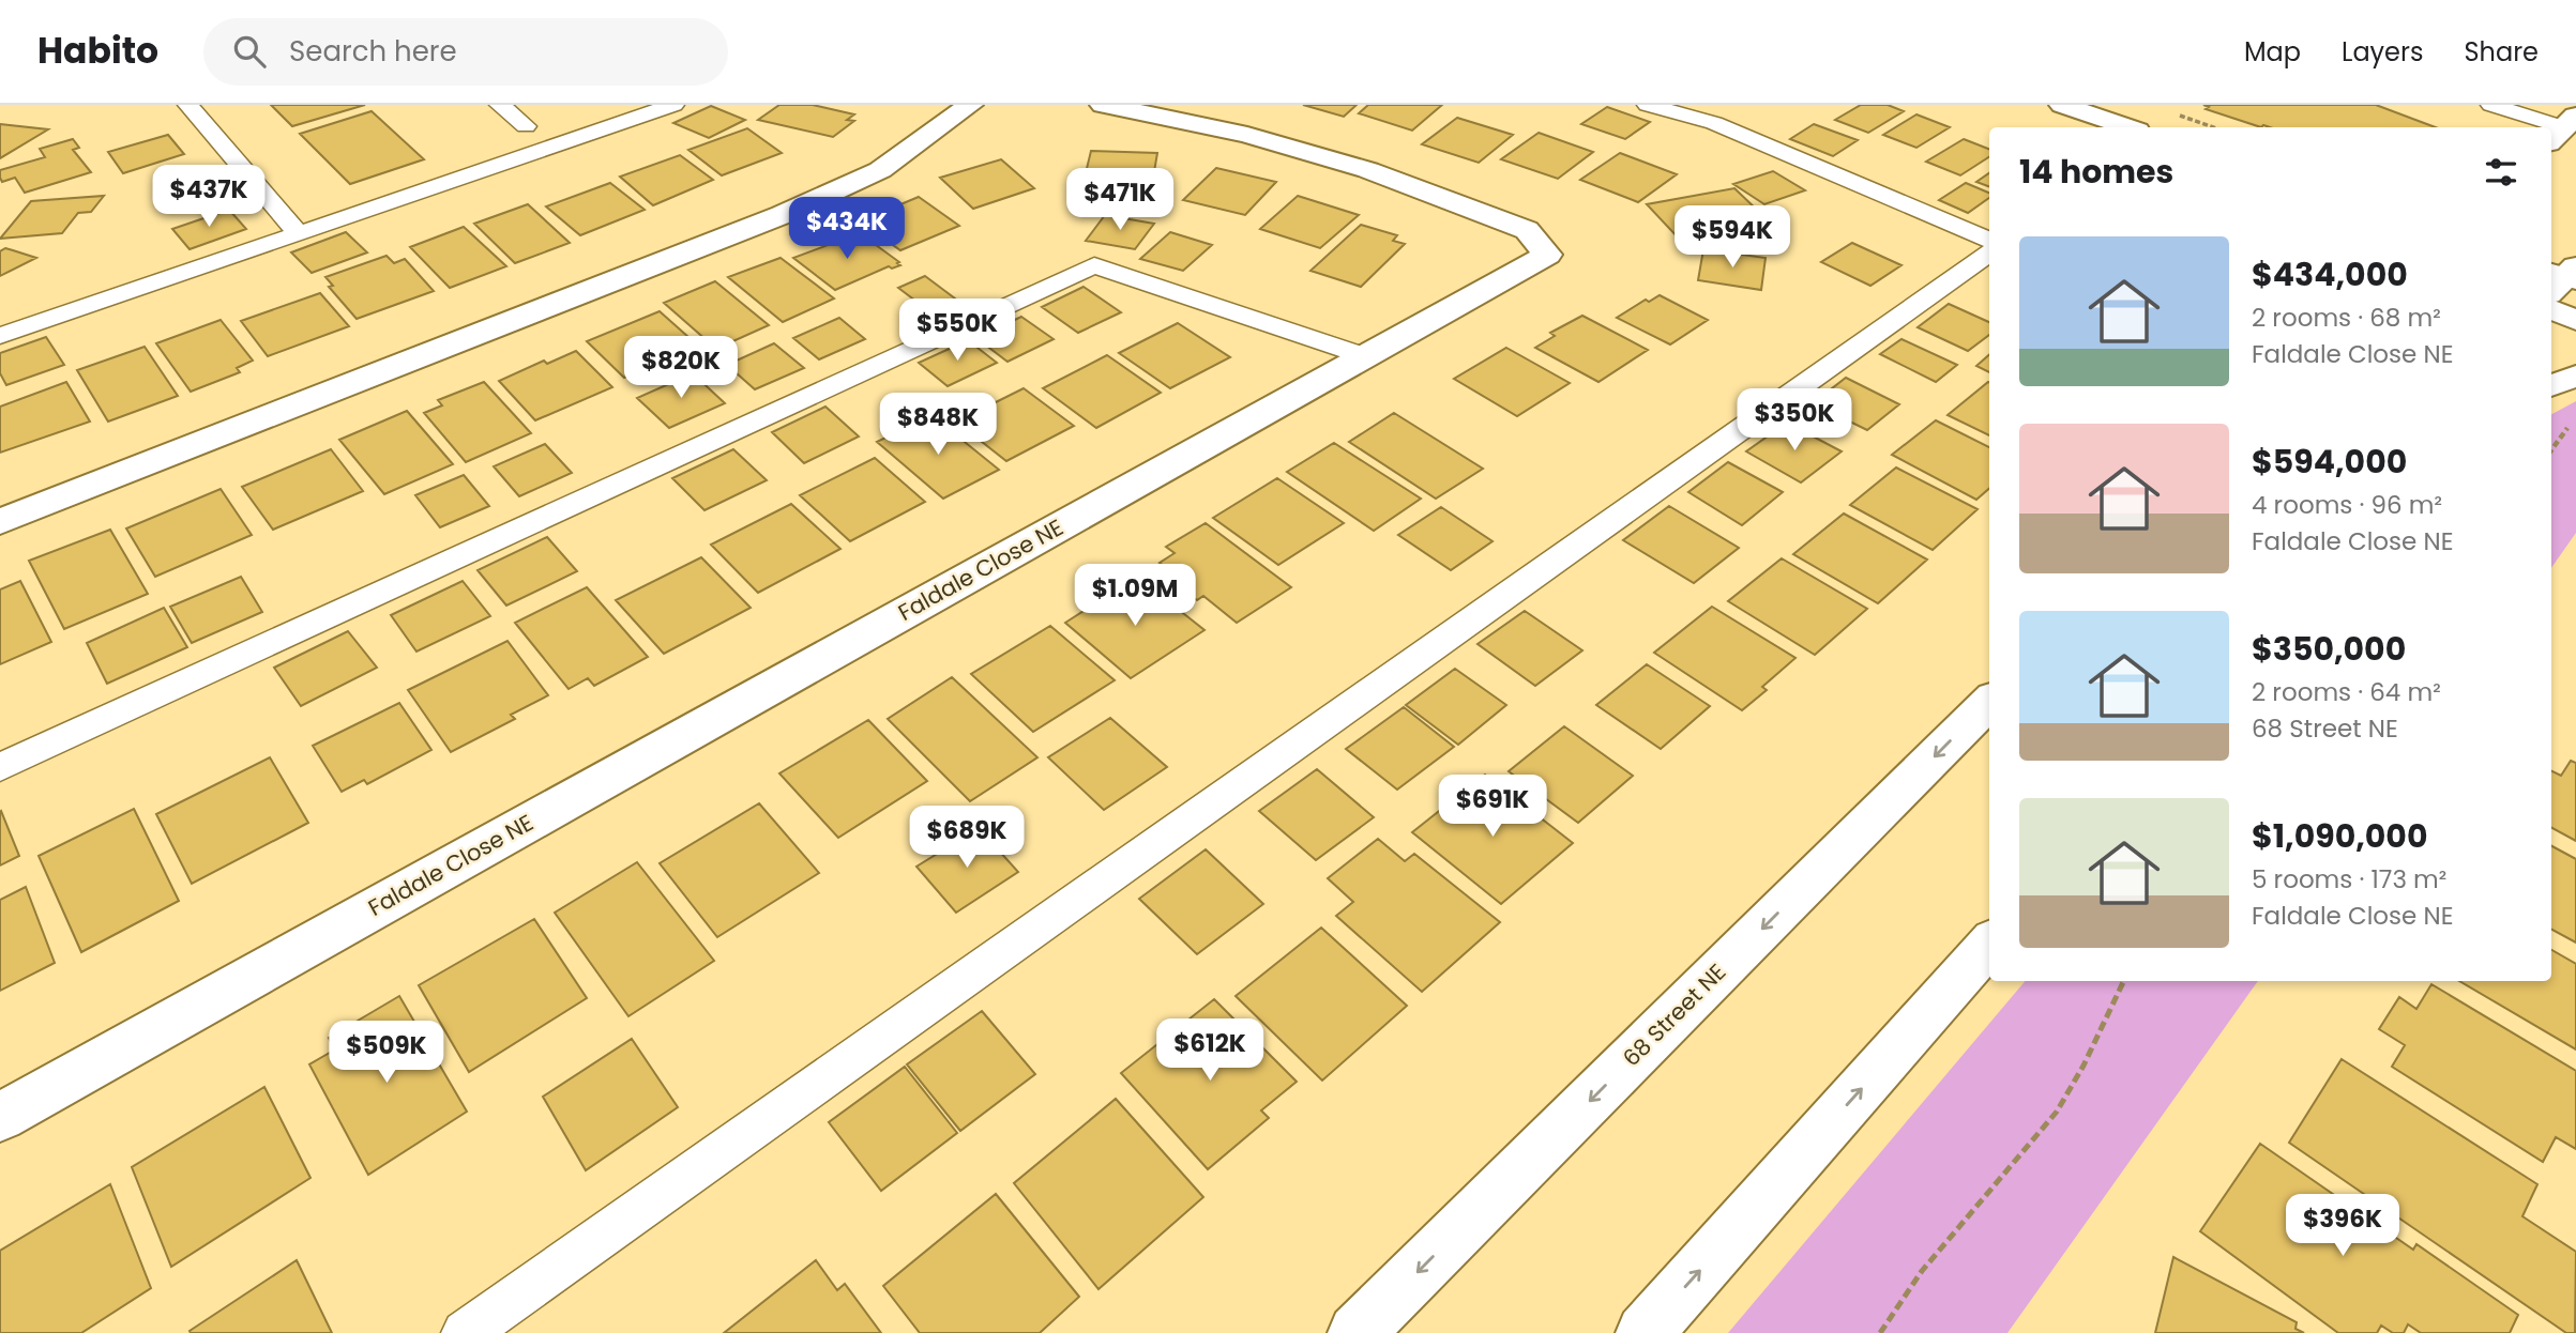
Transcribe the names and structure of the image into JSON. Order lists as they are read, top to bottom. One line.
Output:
{"streets":{"street":["Faldale Close NE","68 Street NE"]},"page":{"header":"Habito","search":"Search here","nav":["Map","Layers","Share"],"heading":"14 homes","price":["$437K","$471K","$434K","$594K","$550K","$820K","$350K","$848K","$1.09M","$691K","$689K","$612K","$509K","$396K"],"list":[{"name":"$434,000","note":"2 rooms · 68 m² · Faldale Close NE"},{"name":"$594,000","note":"4 rooms · 96 m² · Faldale Close NE"},{"name":"$350,000","note":"2 rooms · 64 m² · 68 Street NE"},{"name":"$1,090,000","note":"5 rooms · 173 m² · Faldale Close NE"}]}}
